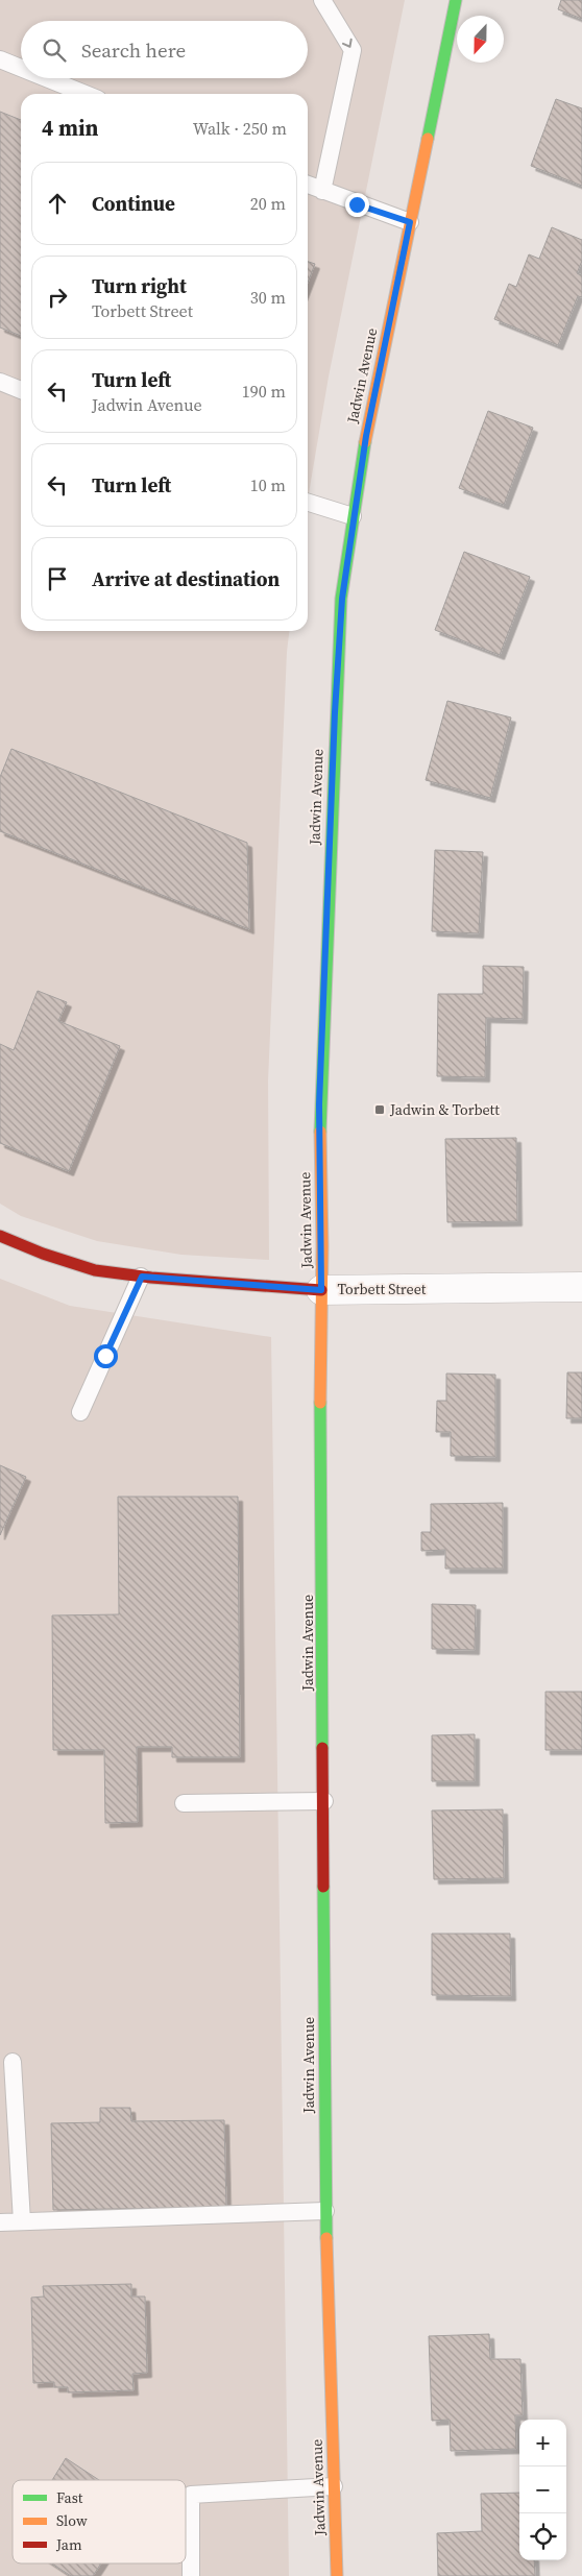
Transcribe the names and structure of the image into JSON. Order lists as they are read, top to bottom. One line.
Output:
{"streets":{"main road":["Jadwin Avenue","Torbett Street"]},"crossings":[["Jadwin Avenue","Torbett Street"]],"places":{"transit":["Jadwin & Torbett"]},"legend":["Fast","Slow","Jam"],"north":"bottom","page":{"search":"Search here","heading":["4 min","Walk · 250 m"],"list":[["Continue","20 m"],["Turn right","Torbett Street","30 m"],["Turn left","Jadwin Avenue","190 m"],["Turn left","10 m"],"Arrive at destination"],"map_buttons":["+","−"]}}
